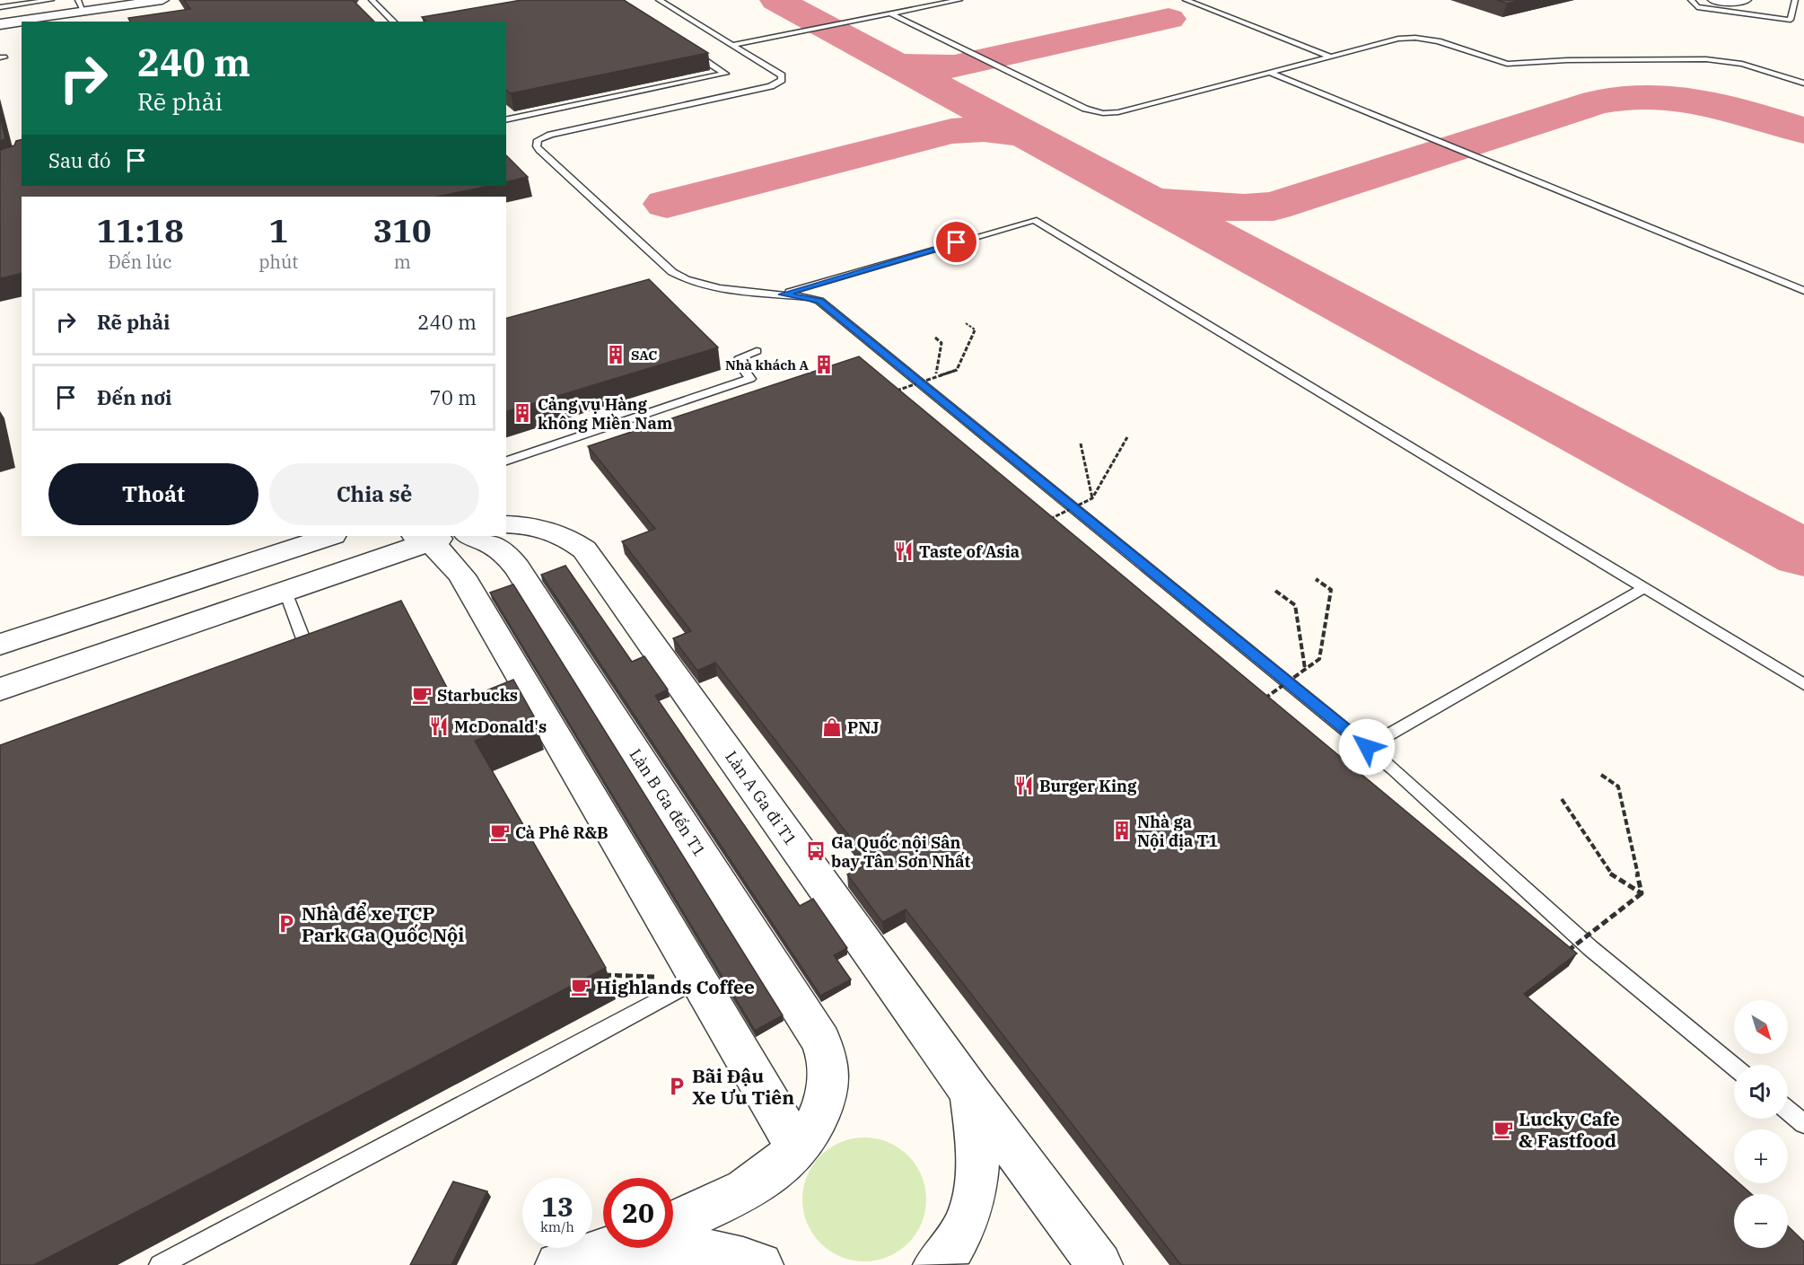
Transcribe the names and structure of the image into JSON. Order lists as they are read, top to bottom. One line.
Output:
{"streets":{"street":["Làn A Ga đi T1","Làn B Ga đến T1"]},"places":{"building":["SAC","Nhà khách A","Cảng vụ Hàng không Miền Nam","Nhà ga Nội địa T1"],"restaurant":["Taste of Asia","McDonald's","Burger King"],"cafe":["Starbucks","Cà Phê R&B","Highlands Coffee","Lucky Cafe & Fastfood"],"shop":["PNJ"],"bus stop":["Ga Quốc nội Sân bay Tân Sơn Nhất"],"parking":["Nhà để xe TCP Park Ga Quốc Nội","Bãi Đậu Xe Ưu Tiên"]},"north":"bottom right","page":{"turn":["240 m","Rẽ phải"],"then":"Sau đó","eta":["11:18","Đến lúc","1","phút","310","m"],"list":[{"name":"Rẽ phải","value":"240 m"},{"name":"Đến nơi","value":"70 m"}],"buttons":["Thoát","Chia sẻ"],"map_buttons":["+","−"],"speed":"13 km/h","limit":"20"}}
